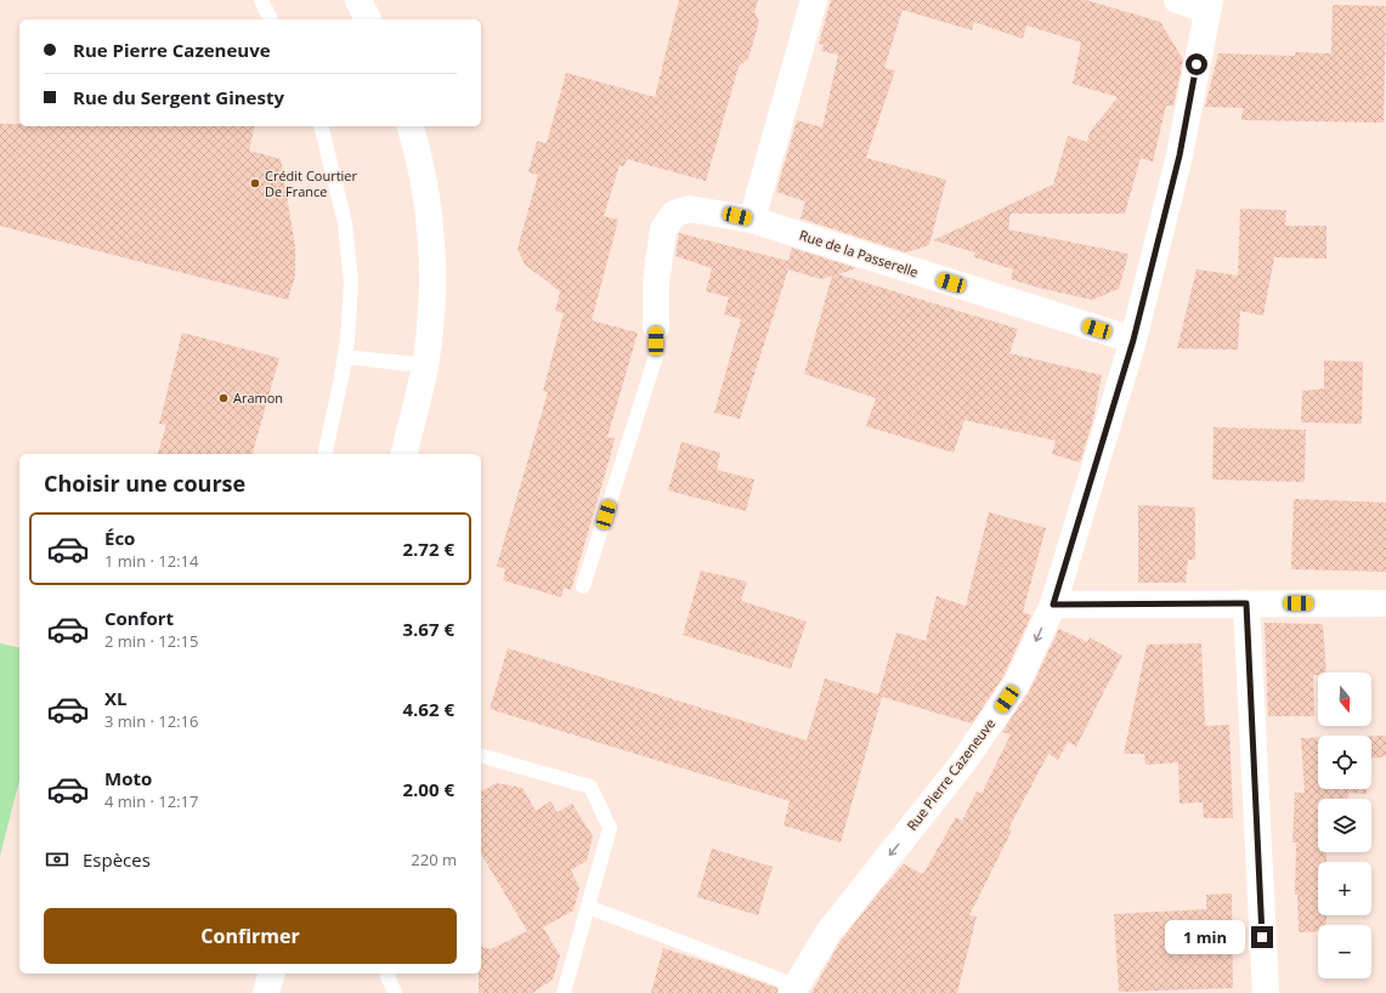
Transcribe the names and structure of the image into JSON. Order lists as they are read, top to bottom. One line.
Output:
{"streets":{"street":["Rue de la Passerelle","Rue Pierre Cazeneuve"]},"crossings":[["Rue de la Passerelle","Rue Pierre Cazeneuve"]],"one_way":["Rue Pierre Cazeneuve"],"places":["Crédit Courtier De France","Aramon"],"north":"bottom","page":{"banner":["Rue Pierre Cazeneuve","Rue du Sergent Ginesty"],"heading":"Choisir une course","list":[{"name":"Éco","note":"1 min · 12:14","value":"2.72 €"},{"name":"Confort","note":"2 min · 12:15","value":"3.67 €"},{"name":"XL","note":"3 min · 12:16","value":"4.62 €"},{"name":"Moto","note":"4 min · 12:17","value":"2.00 €"}],"map_buttons":["+","−"],"pay":["Espèces","220 m"],"buttons":"Confirmer","bubble":"1 min"}}
